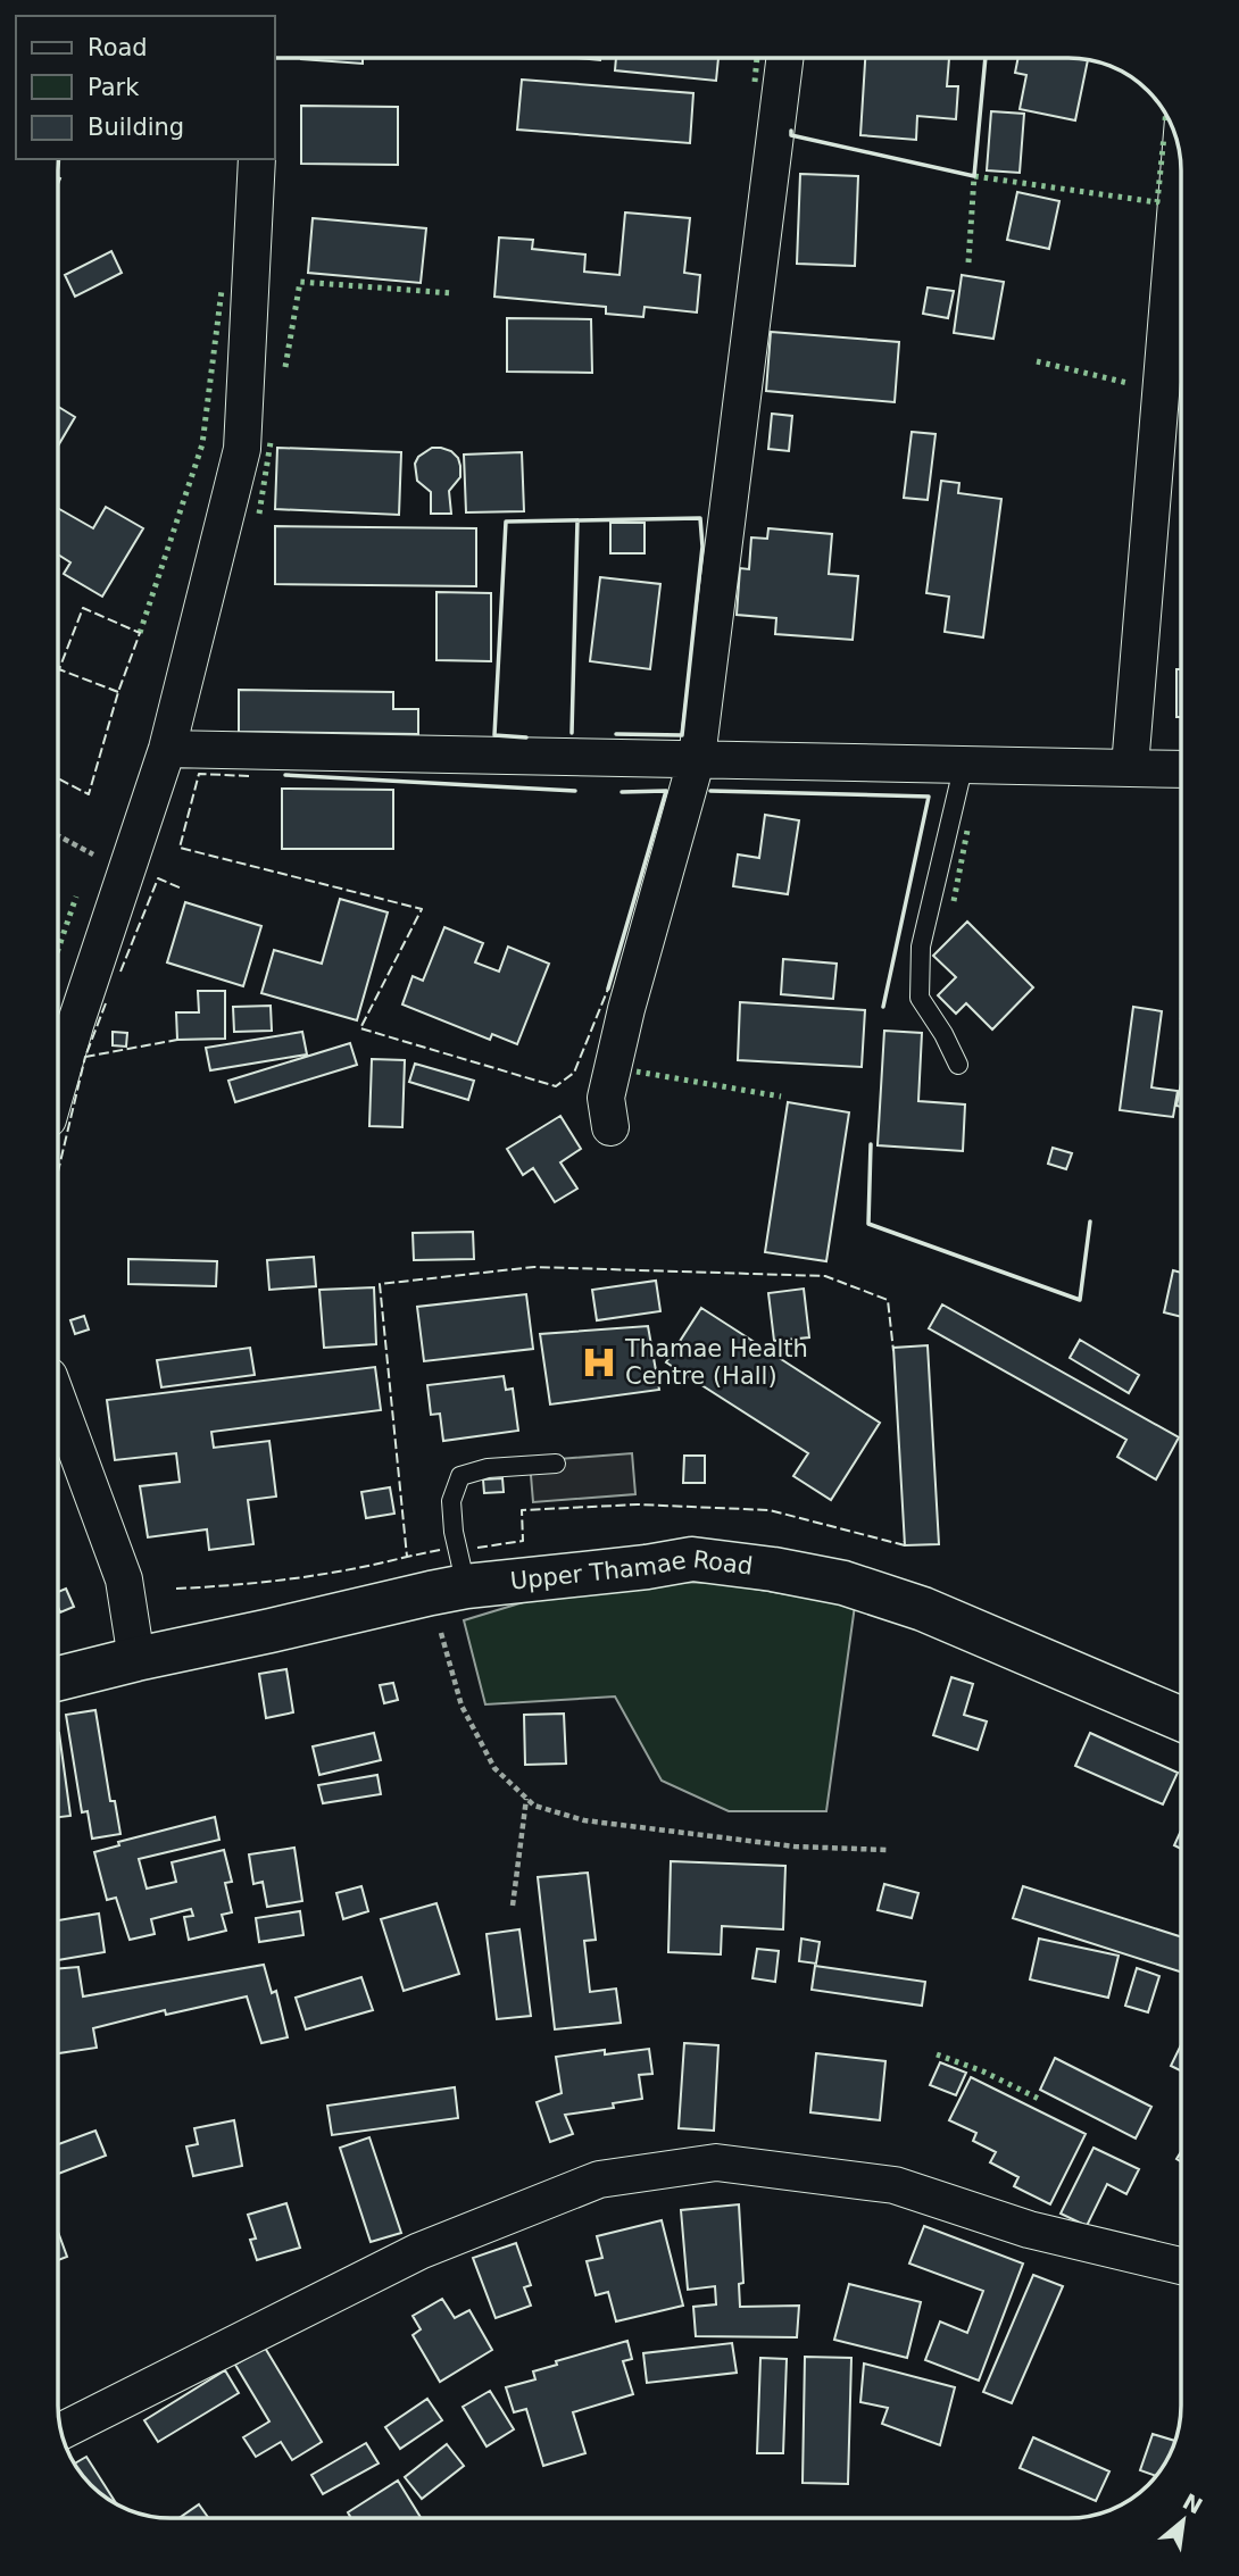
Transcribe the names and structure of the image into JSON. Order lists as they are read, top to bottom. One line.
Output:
{"streets":{"street":["Upper Thamae Road"]},"places":{"hospital":["Thamae Health Centre (Hall)"]},"legend":["Road","Park","Building"],"north":"top right"}
